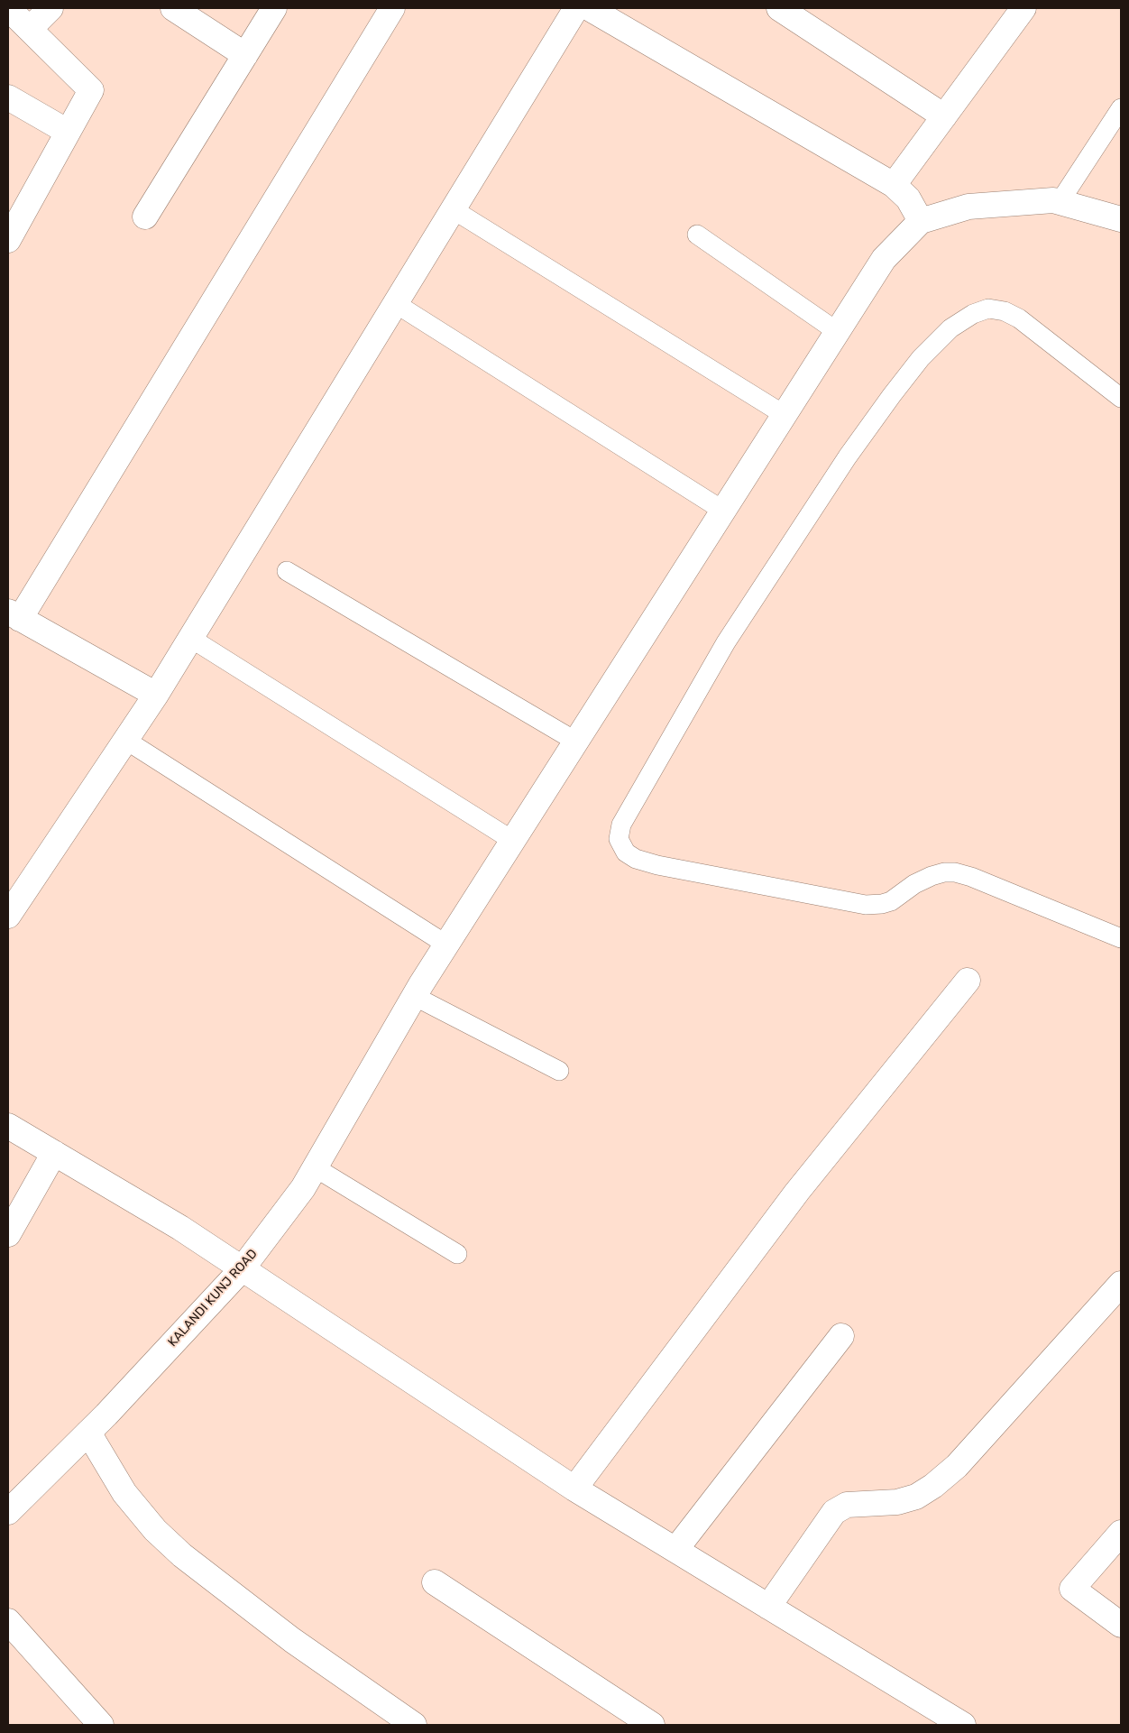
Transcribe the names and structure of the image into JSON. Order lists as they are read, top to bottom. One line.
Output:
{"streets":{"street":["KALANDI KUNJ ROAD"]}}
